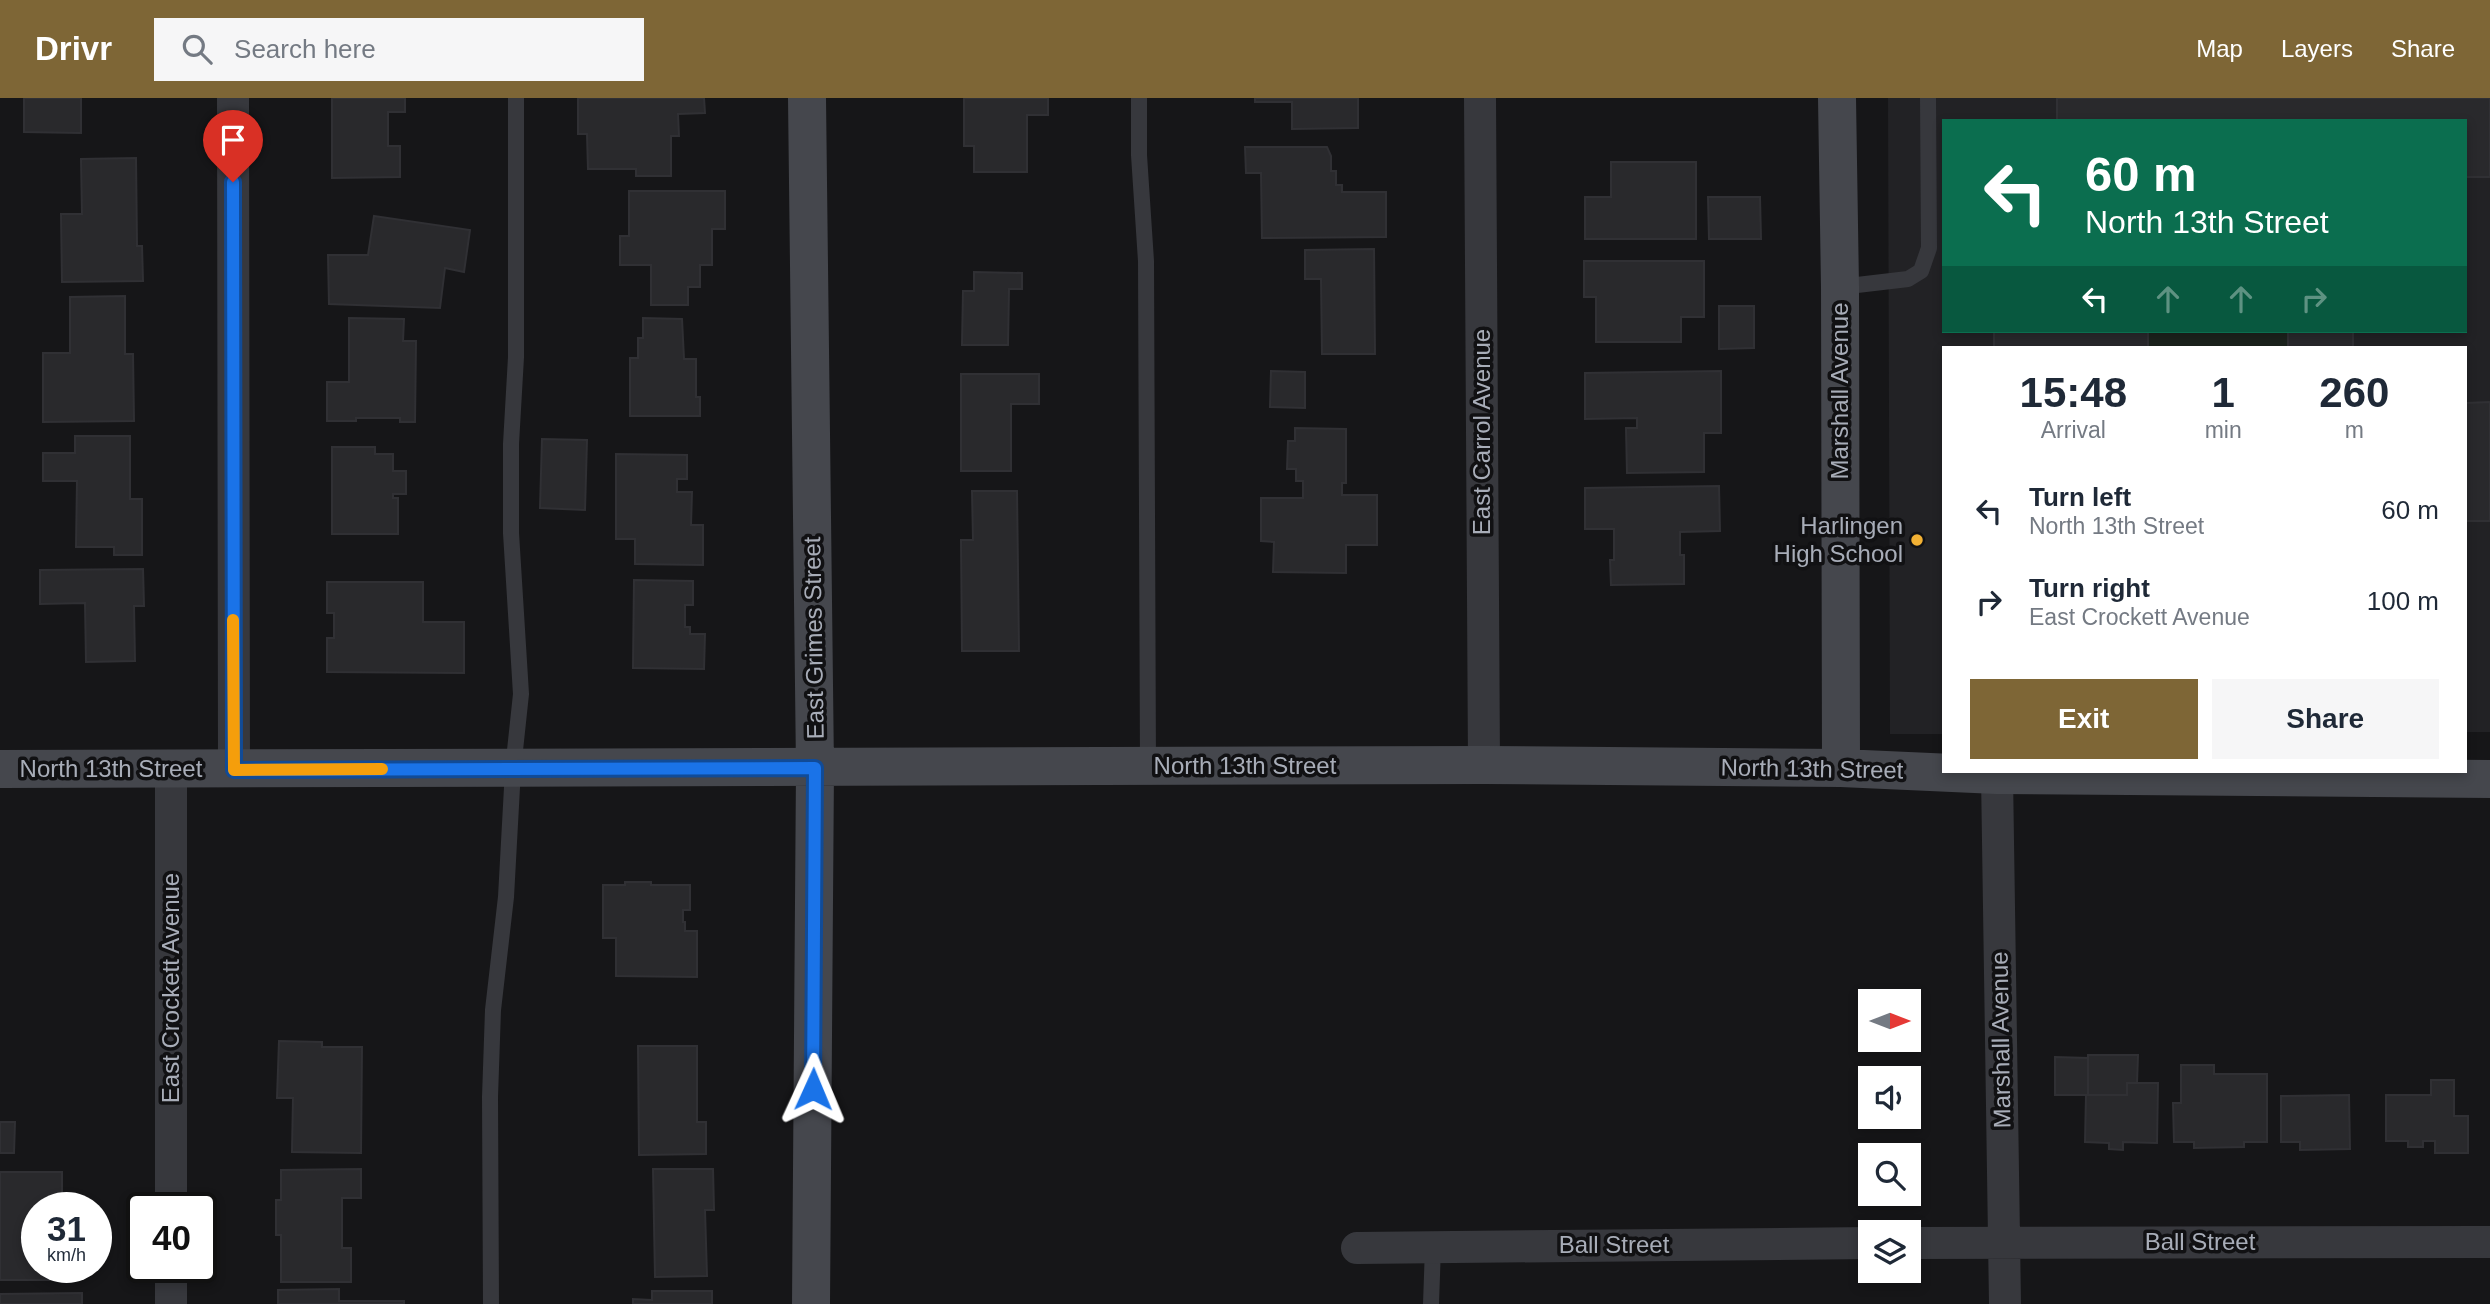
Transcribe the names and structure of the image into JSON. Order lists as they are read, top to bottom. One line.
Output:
{"streets":{"street":["Marshall Avenue","East Carrol Avenue","East Grimes Street","North 13th Street","East Crockett Avenue","Ball Street"]},"crossings":[["Marshall Avenue","North 13th Street"],["Marshall Avenue","Ball Street"],["East Carrol Avenue","North 13th Street"],["East Grimes Street","North 13th Street"],["North 13th Street","East Crockett Avenue"]],"places":["Harlingen High School"],"north":"right","page":{"header":"Drivr","search":"Search here","nav":["Map","Layers","Share"],"turn":["60 m","North 13th Street"],"eta":["15:48","Arrival","1","min","260","m"],"list":[{"name":"Turn left","note":"North 13th Street","value":"60 m"},{"name":"Turn right","note":"East Crockett Avenue","value":"100 m"}],"buttons":["Exit","Share"],"speed":"31 km/h","limit":"40"}}
